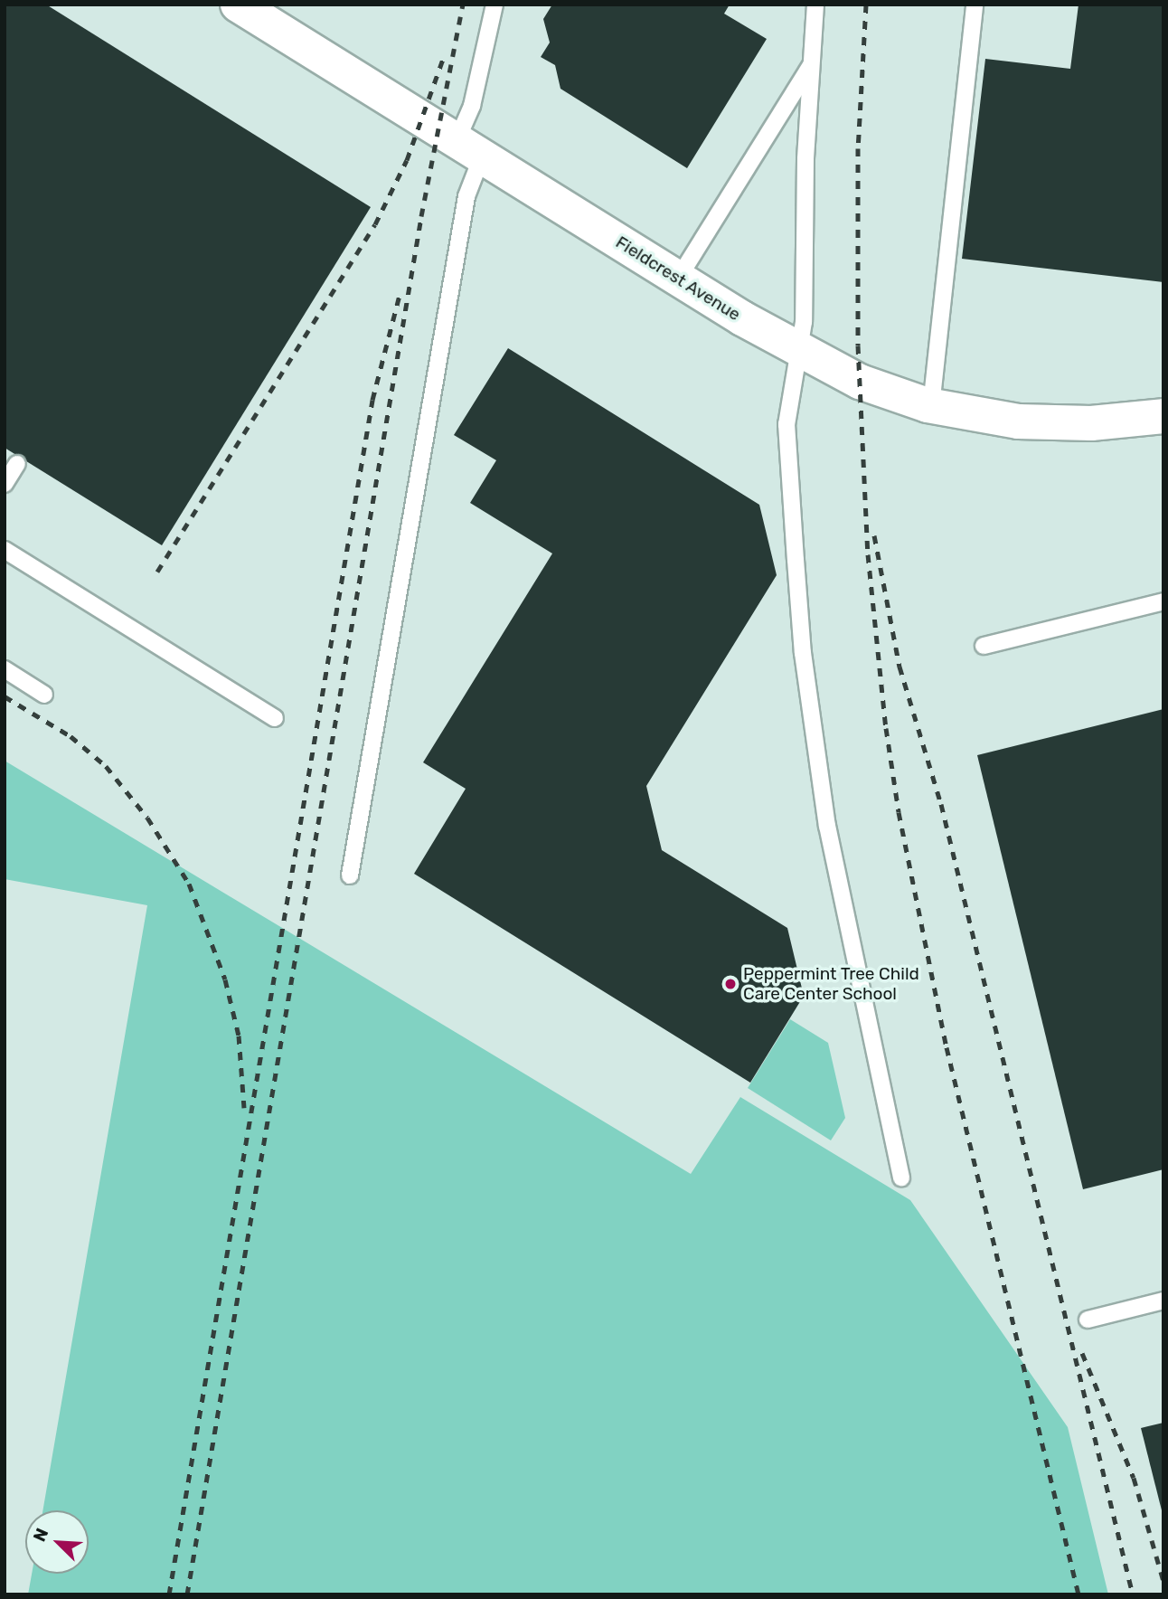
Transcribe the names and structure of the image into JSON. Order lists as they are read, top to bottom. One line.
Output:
{"streets":{"street":["Fieldcrest Avenue"]},"places":["Peppermint Tree Child Care Center School"],"north":"top left"}
